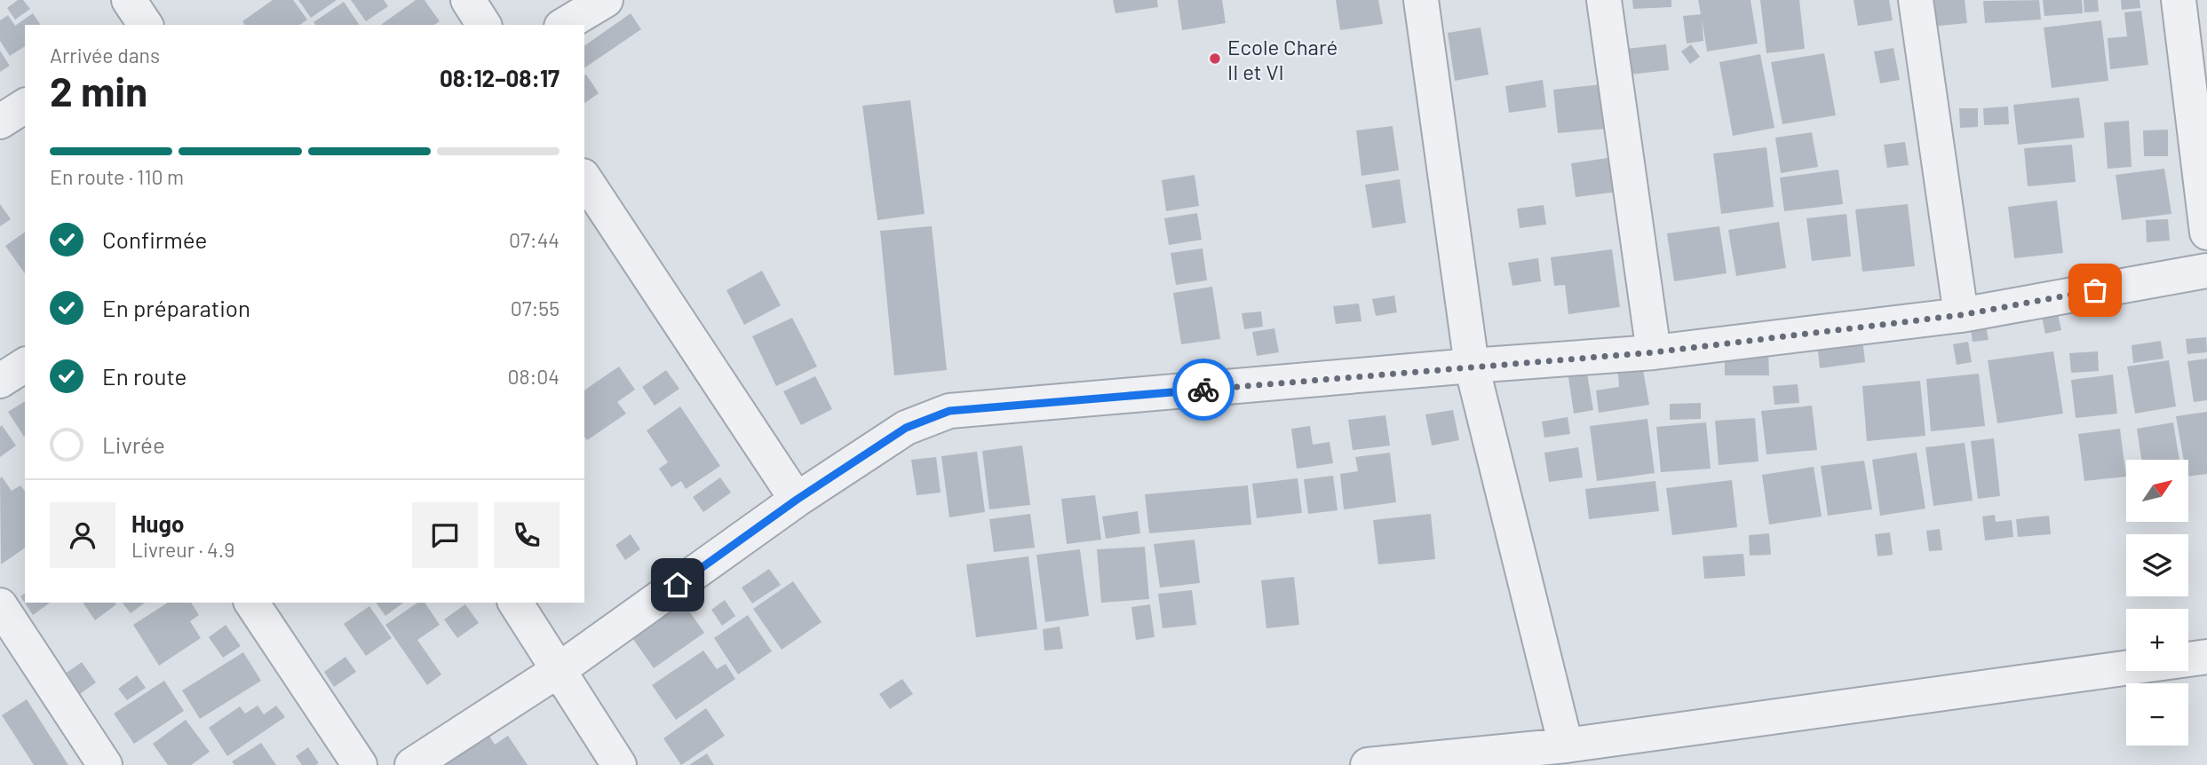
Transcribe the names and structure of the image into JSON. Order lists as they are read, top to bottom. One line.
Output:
{"places":["Ecole Charé II et VI"],"north":"top right","page":{"heading":["2 min","Arrivée dans","08:12–08:17"],"panel":["Hugo","Livreur · 4.9"],"bar":"En route · 110 m","list":[["Confirmée","07:44"],["En préparation","07:55"],["En route","08:04"],"Livrée"],"map_buttons":["+","−"]}}
